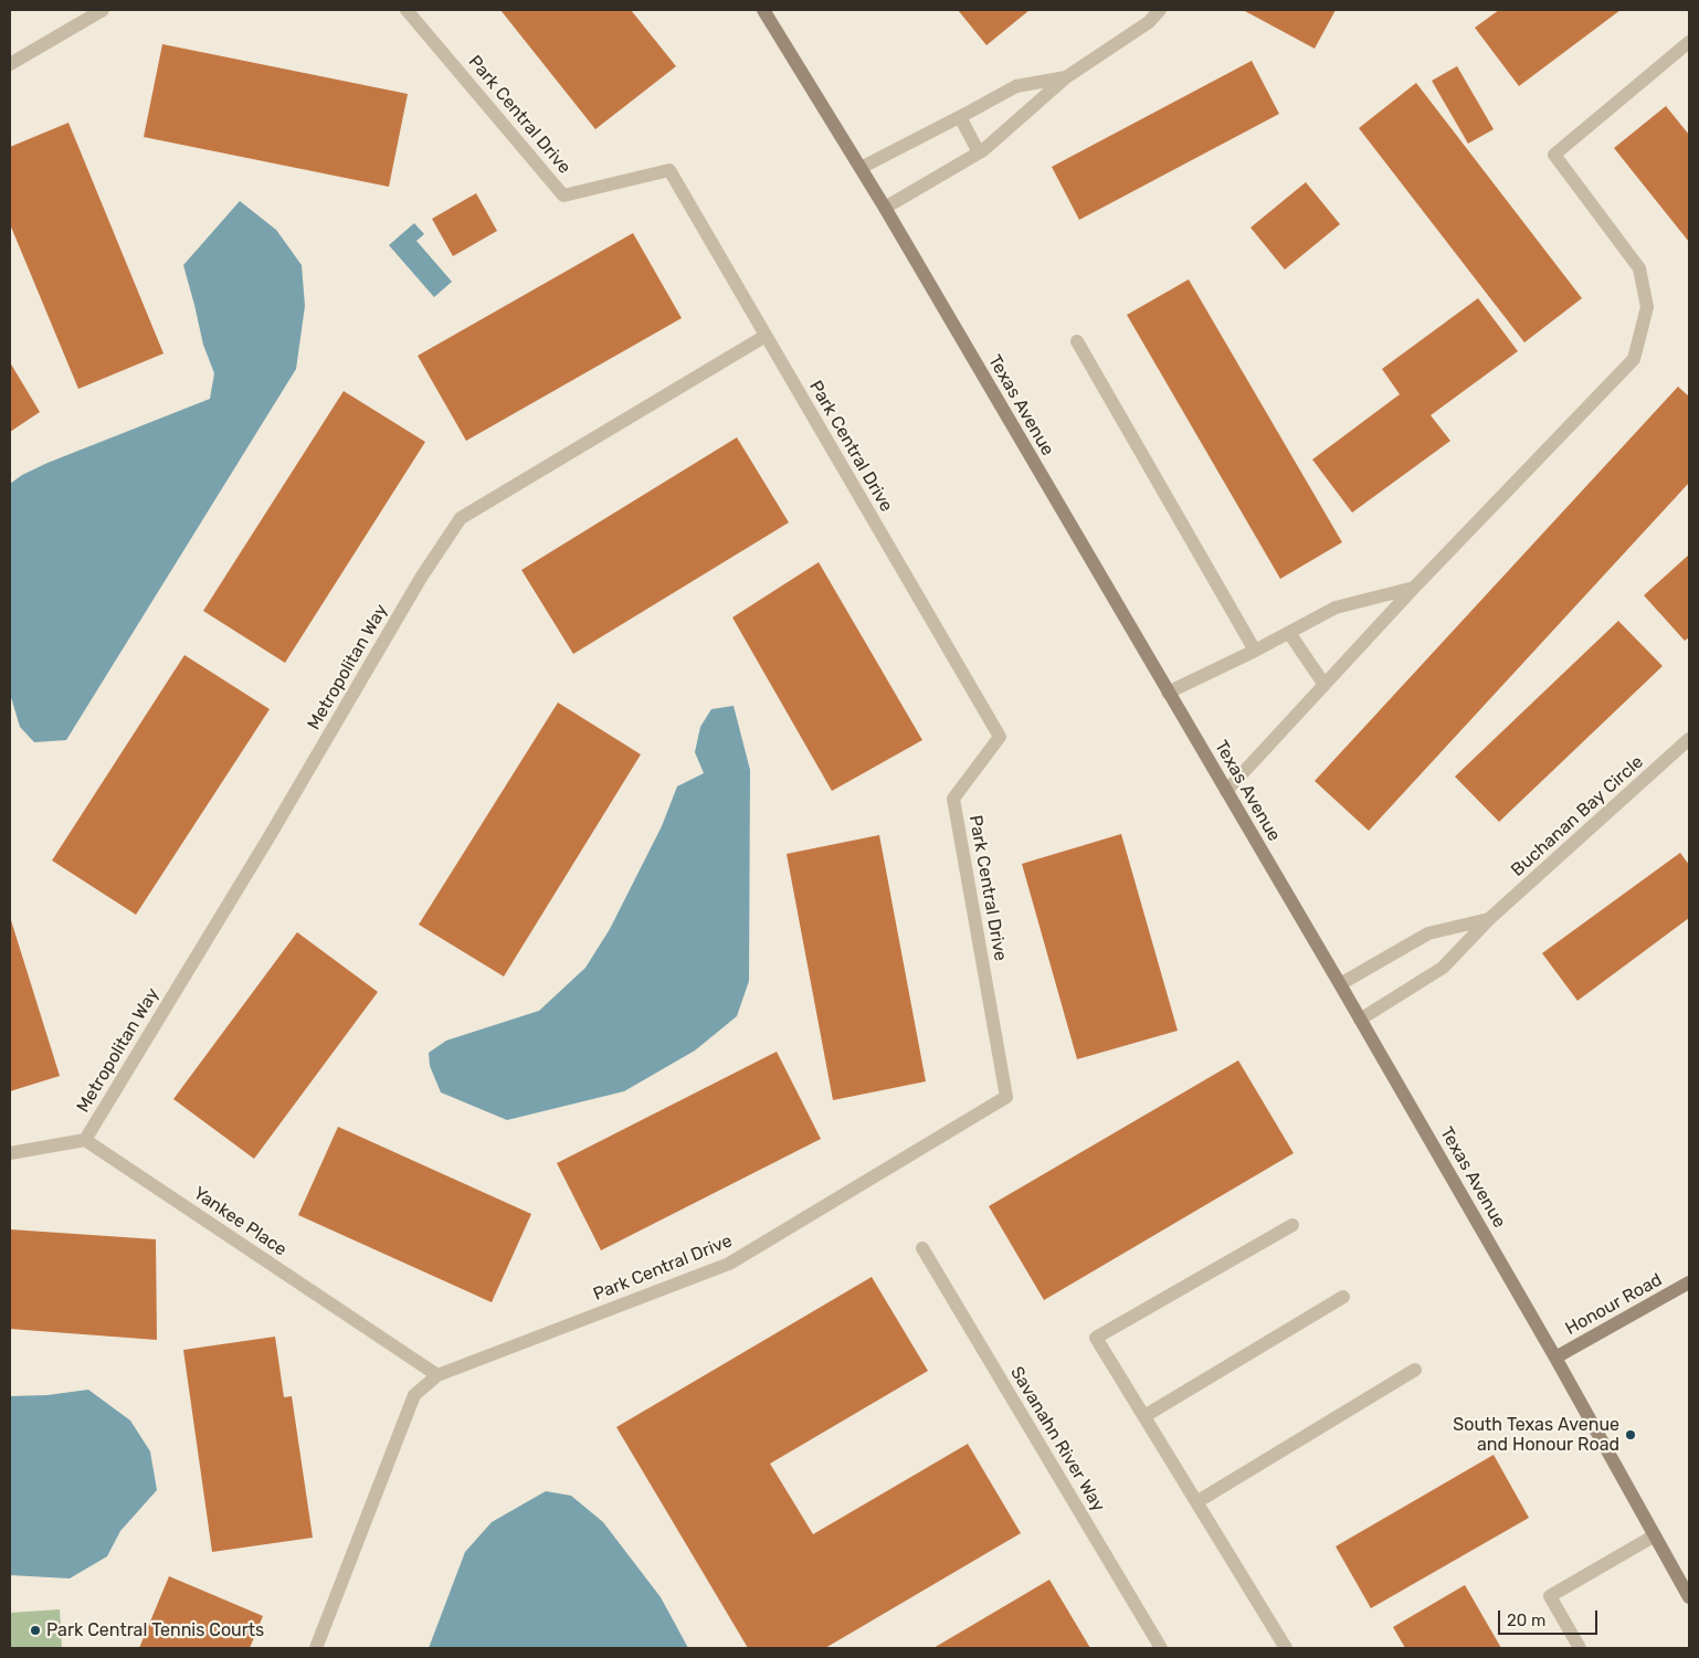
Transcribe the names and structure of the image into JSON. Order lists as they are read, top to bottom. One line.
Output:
{"streets":{"street":["Park Central Drive","Texas Avenue","Metropolitan Way","Buchanan Bay Circle","Yankee Place","Honour Road","Savanahn River Way"]},"crossings":[["Park Central Drive","Metropolitan Way"],["Park Central Drive","Yankee Place"],["Texas Avenue","Buchanan Bay Circle"],["Texas Avenue","Honour Road"],["Metropolitan Way","Yankee Place"]],"places":["South Texas Avenue and Honour Road","Park Central Tennis Courts"],"scale_bar":"20 m"}
